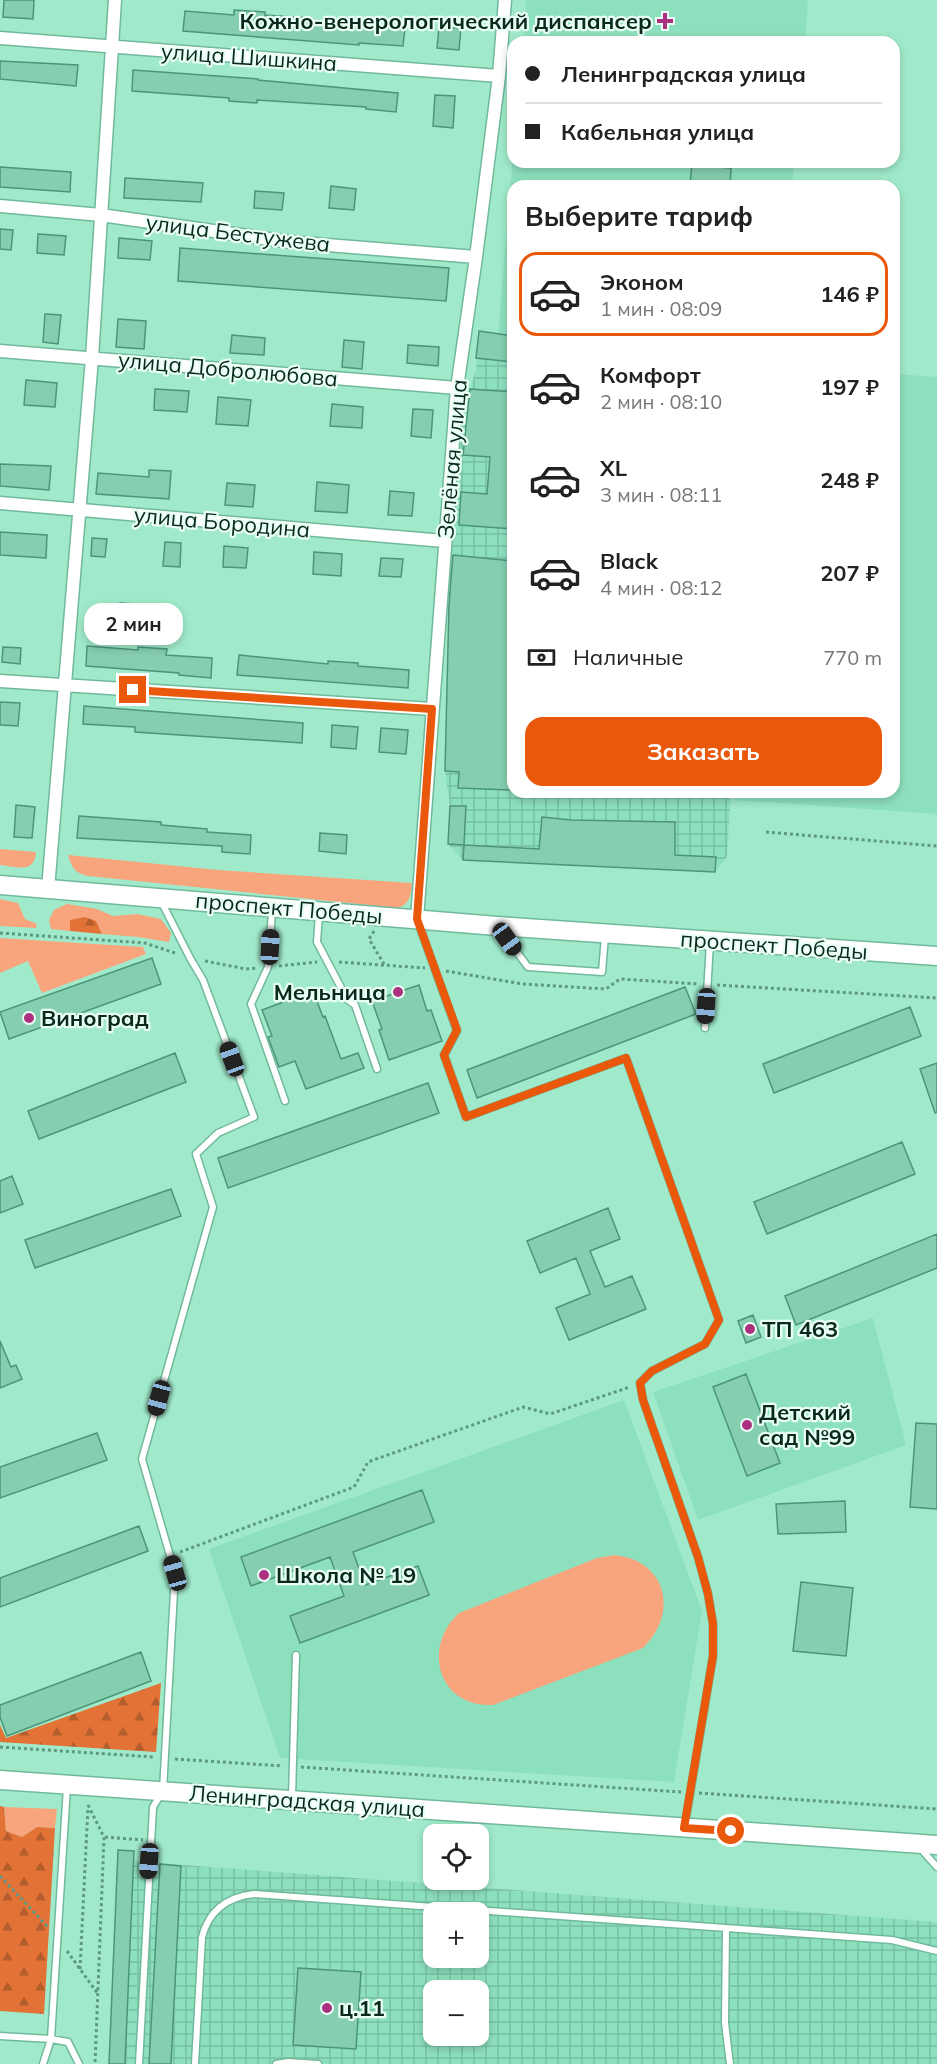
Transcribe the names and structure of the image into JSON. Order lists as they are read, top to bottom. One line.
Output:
{"streets":{"street":["улица Шишкина","улица Бестужева","улица Добролюбова","Зелёная улица","улица Бородина","проспект Победы","Ленинградская улица"]},"crossings":[["улица Шишкина","Зелёная улица"],["улица Бестужева","Зелёная улица"],["улица Добролюбова","Зелёная улица"],["Зелёная улица","улица Бородина"],["Зелёная улица","проспект Победы"]],"places":{"health":["Кожно-венерологический диспансер"],"other":["Мельница","Виноград","ТП 463","Детский сад №99","Школа № 19","ц.11"]},"page":{"banner":["Ленинградская улица","Кабельная улица"],"heading":"Выберите тариф","list":[{"name":"Эконом","note":"1 мин · 08:09","value":"146 ₽"},{"name":"Комфорт","note":"2 мин · 08:10","value":"197 ₽"},{"name":"XL","note":"3 мин · 08:11","value":"248 ₽"},{"name":"Black","note":"4 мин · 08:12","value":"207 ₽"}],"bubble":"2 мин","pay":["Наличные","770 m"],"buttons":"Заказать","map_buttons":["+","−"]}}
